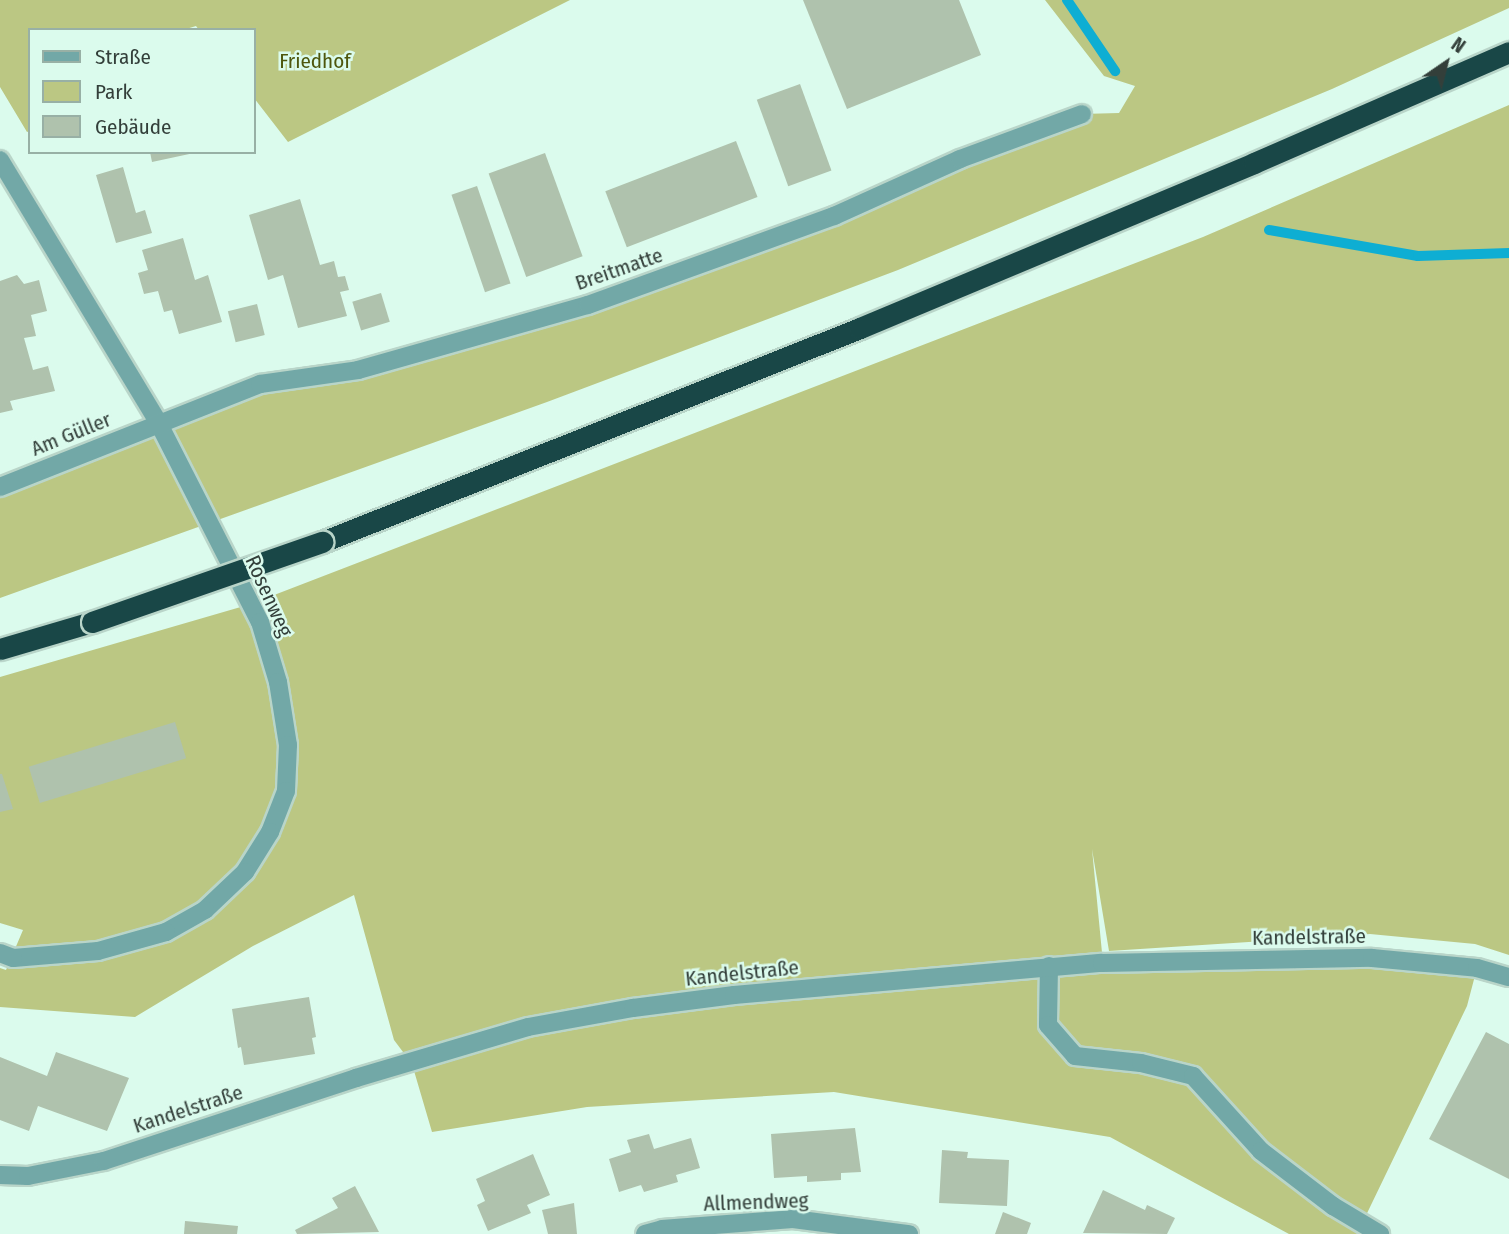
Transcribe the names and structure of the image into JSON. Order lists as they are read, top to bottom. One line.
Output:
{"streets":{"street":["Breitmatte","Am Güller","Rosenweg","Kandelstraße","Allmendweg"]},"crossings":[["Breitmatte","Am Güller"],["Breitmatte","Rosenweg"],["Am Güller","Rosenweg"]],"parks":["Friedhof"],"legend":["Straße","Park","Gebäude"],"north":"top right"}
